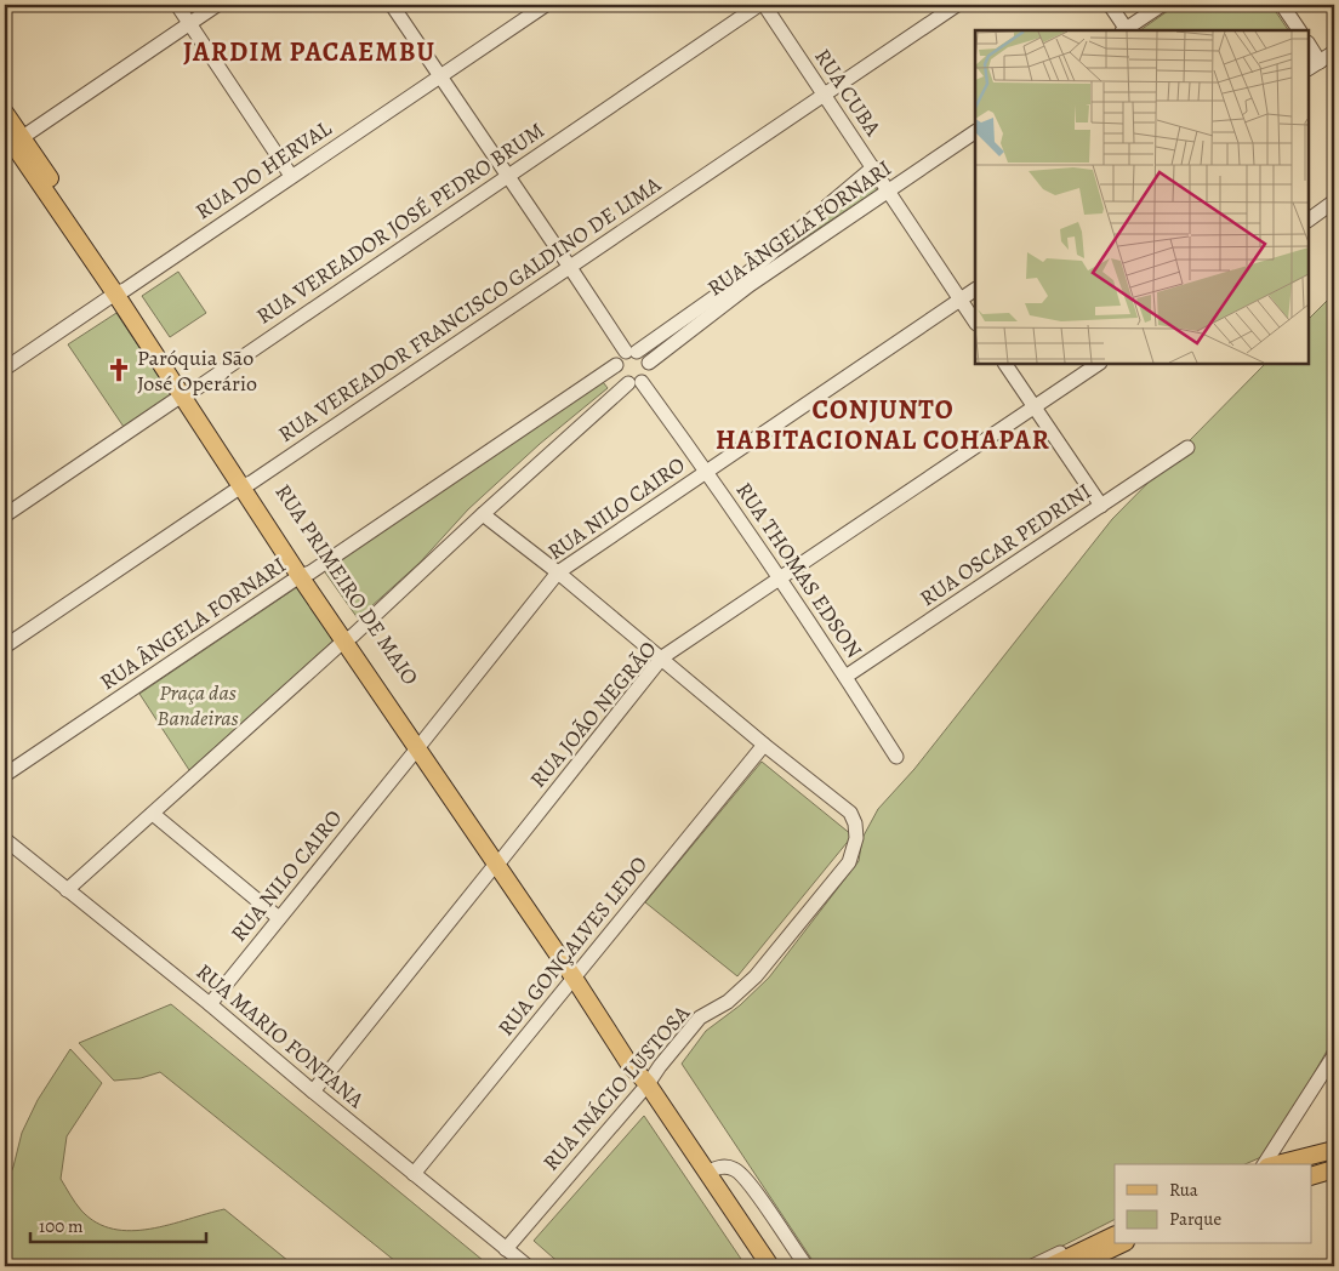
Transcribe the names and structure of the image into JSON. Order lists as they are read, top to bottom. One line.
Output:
{"streets":{"main road":["RUA PRIMEIRO DE MAIO"],"street":["RUA CUBA","RUA DO HERVAL","RUA VEREADOR JOSÉ PEDRO BRUM","RUA ÂNGELA FORNARI","RUA VEREADOR FRANCISCO GALDINO DE LIMA","RUA NILO CAIRO","RUA OSCAR PEDRINI","RUA THOMAS EDSON","RUA JOÃO NEGRÃO","RUA GONÇALVES LEDO","RUA MARIO FONTANA","RUA INÁCIO LUSTOSA"]},"crossings":[["RUA CUBA","RUA ÂNGELA FORNARI"],["RUA CUBA","RUA VEREADOR FRANCISCO GALDINO DE LIMA"],["RUA CUBA","RUA NILO CAIRO"],["RUA DO HERVAL","RUA PRIMEIRO DE MAIO"],["RUA VEREADOR JOSÉ PEDRO BRUM","RUA PRIMEIRO DE MAIO"],["RUA ÂNGELA FORNARI","RUA THOMAS EDSON"],["RUA ÂNGELA FORNARI","RUA PRIMEIRO DE MAIO"],["RUA VEREADOR FRANCISCO GALDINO DE LIMA","RUA PRIMEIRO DE MAIO"],["RUA NILO CAIRO","RUA THOMAS EDSON"],["RUA NILO CAIRO","RUA PRIMEIRO DE MAIO"],["RUA NILO CAIRO","RUA MARIO FONTANA"],["RUA OSCAR PEDRINI","RUA THOMAS EDSON"],["RUA THOMAS EDSON","RUA JOÃO NEGRÃO"],["RUA PRIMEIRO DE MAIO","RUA JOÃO NEGRÃO"],["RUA PRIMEIRO DE MAIO","RUA GONÇALVES LEDO"],["RUA PRIMEIRO DE MAIO","RUA INÁCIO LUSTOSA"],["RUA JOÃO NEGRÃO","RUA MARIO FONTANA"],["RUA GONÇALVES LEDO","RUA MARIO FONTANA"],["RUA GONÇALVES LEDO","RUA INÁCIO LUSTOSA"],["RUA MARIO FONTANA","RUA INÁCIO LUSTOSA"]],"districts":["JARDIM PACAEMBU","CONJUNTO HABITACIONAL COHAPAR"],"parks":["Praça das Bandeiras"],"places":{"church":["Paróquia São José Operário"]},"legend":["Rua","Parque"],"scale_bar":"100 m"}
